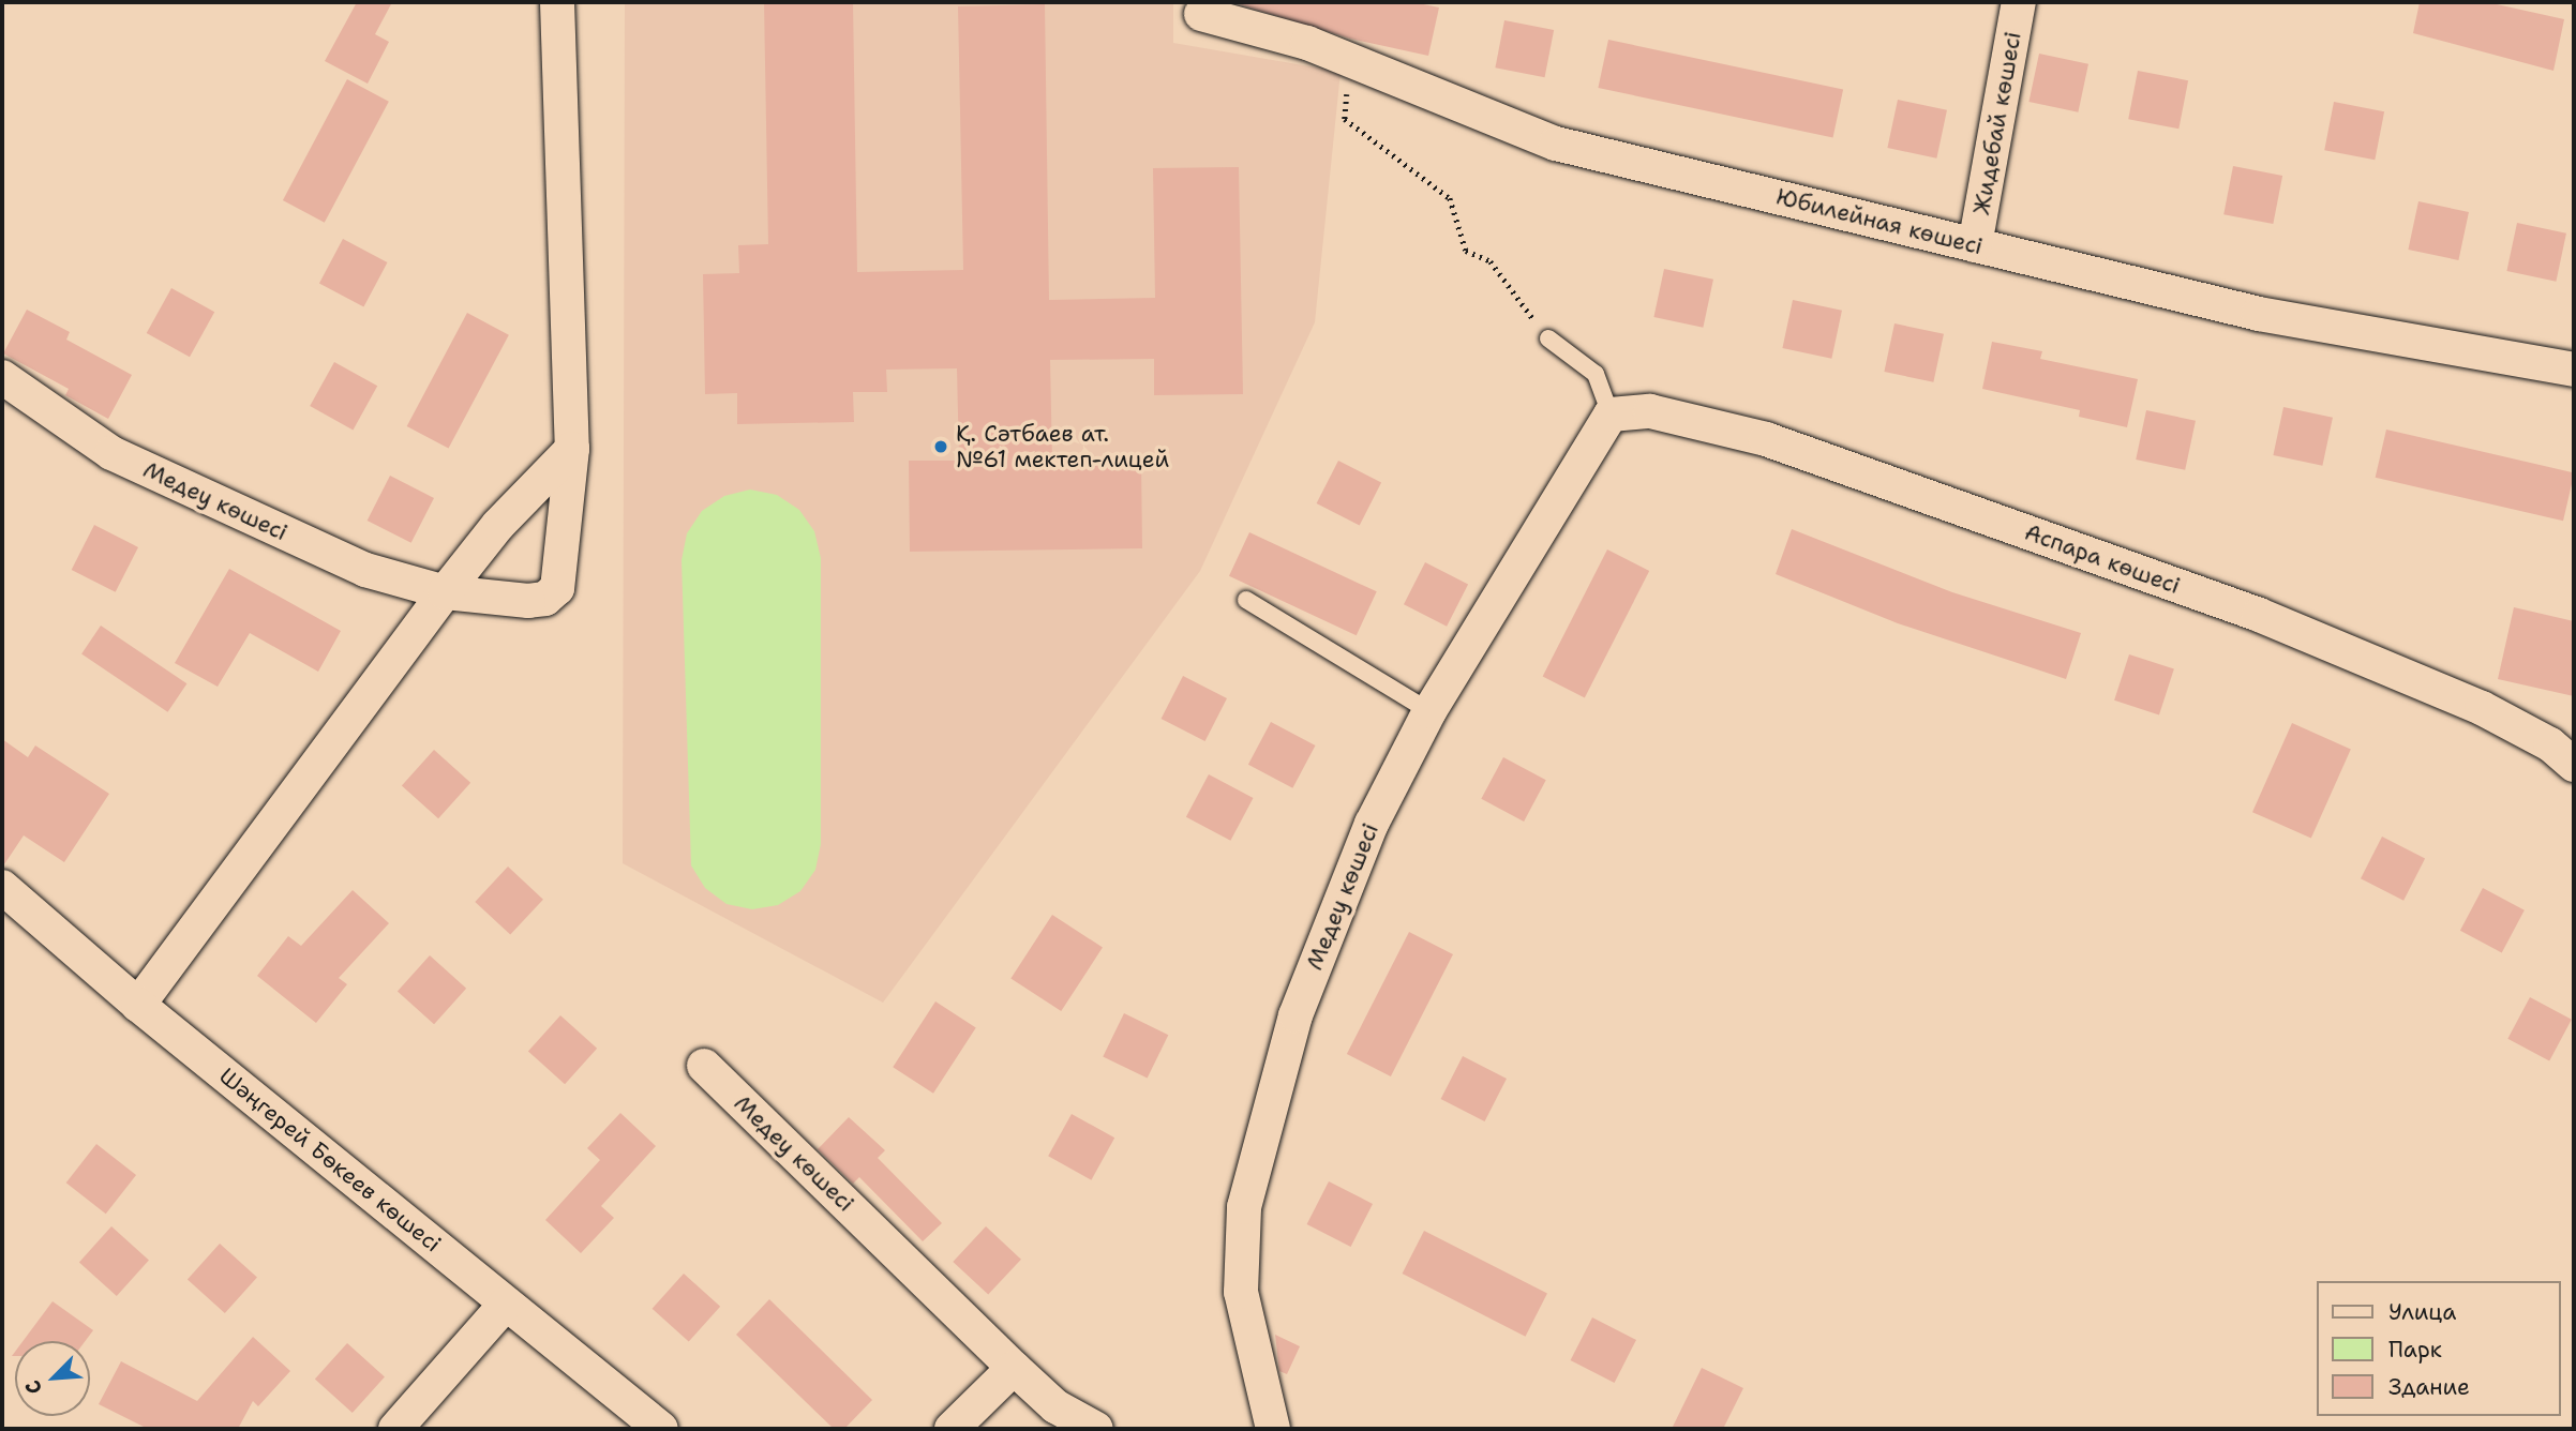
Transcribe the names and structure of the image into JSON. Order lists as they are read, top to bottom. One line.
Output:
{"streets":{"street":["Жидебай көшесі","Юбилейная көшесі","Медеу көшесі","Аспара көшесі","Шәңгерей Бөкеев көшесі"]},"crossings":[["Жидебай көшесі","Юбилейная көшесі"],["Медеу көшесі","Аспара көшесі"]],"places":["Қ. Сәтбаев ат. №61 мектеп-лицей"],"legend":["Улица","Парк","Здание"],"north":"bottom left"}
